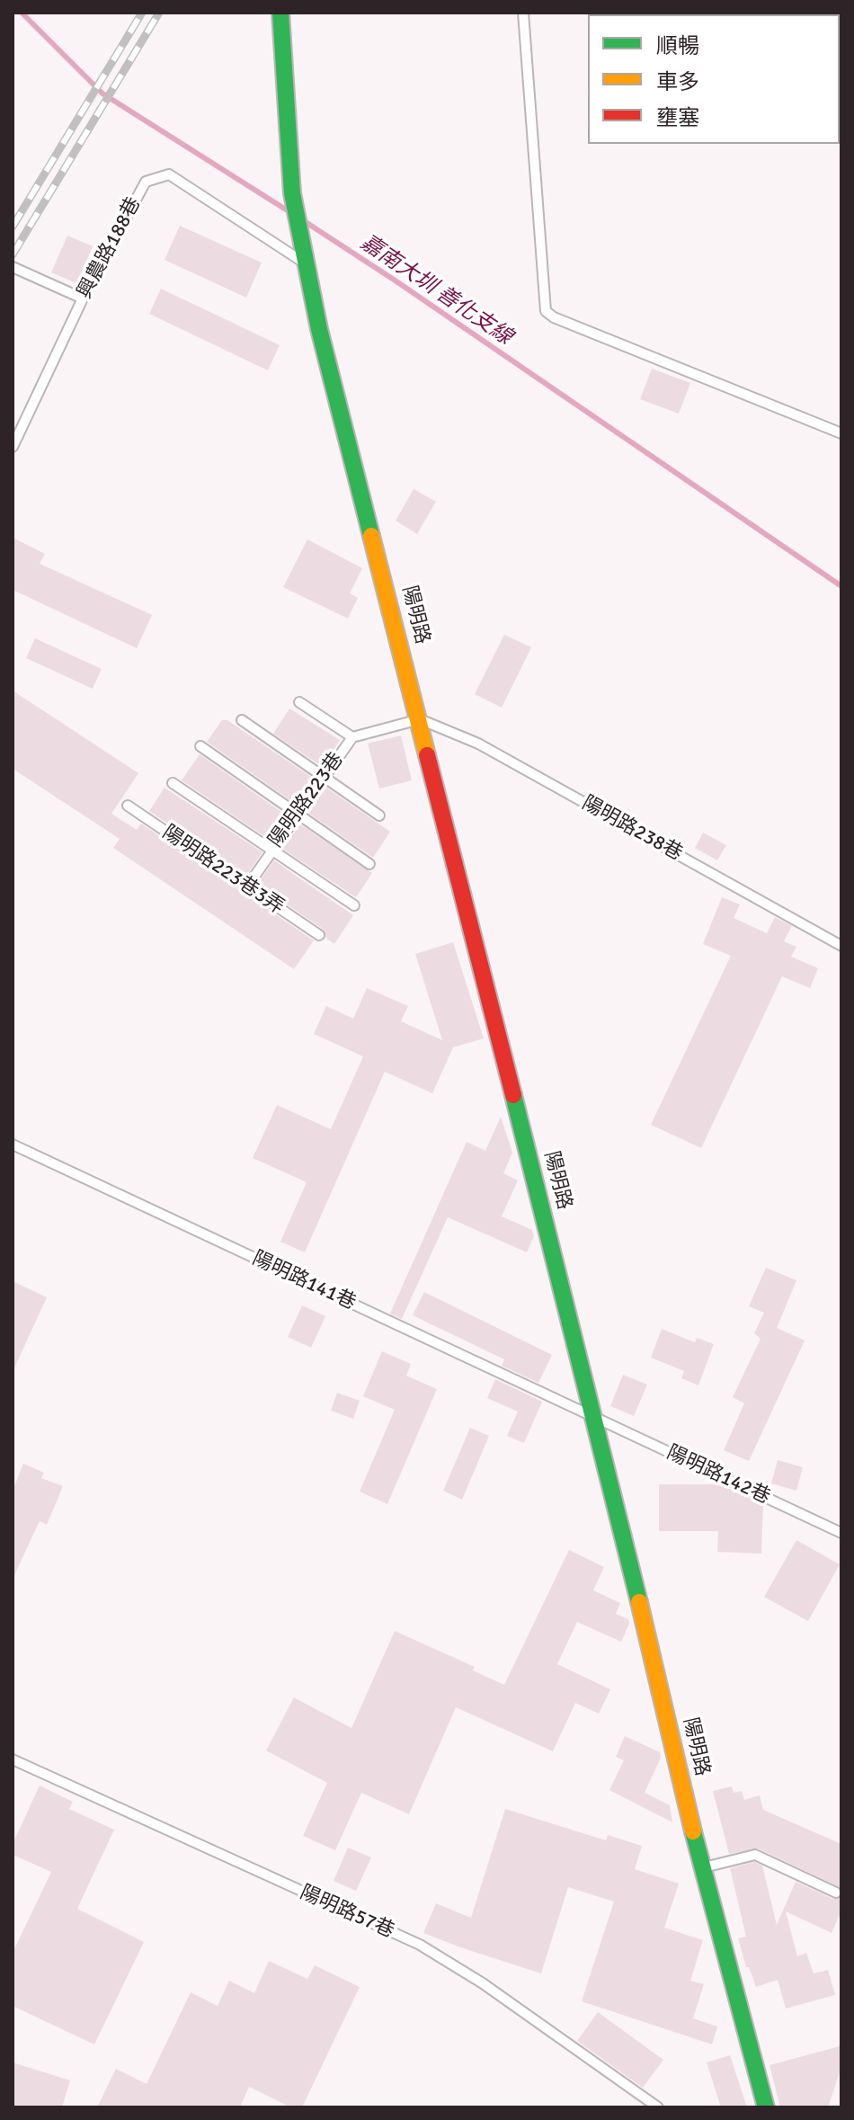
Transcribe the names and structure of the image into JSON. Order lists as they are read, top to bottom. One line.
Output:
{"streets":{"street":["陽明路"],"lane":["興農路188巷","陽明路223巷","陽明路238巷","陽明路223巷3弄","陽明路141巷","陽明路142巷","陽明路57巷"]},"crossings":[["興農路188巷","陽明路"],["陽明路","陽明路223巷"],["陽明路","陽明路238巷"],["陽明路","陽明路141巷"],["陽明路","陽明路142巷"],["陽明路223巷","陽明路238巷"],["陽明路223巷","陽明路223巷3弄"],["陽明路141巷","陽明路142巷"]],"water":["嘉南大圳 善化支線"],"legend":["順暢","車多","壅塞"]}
